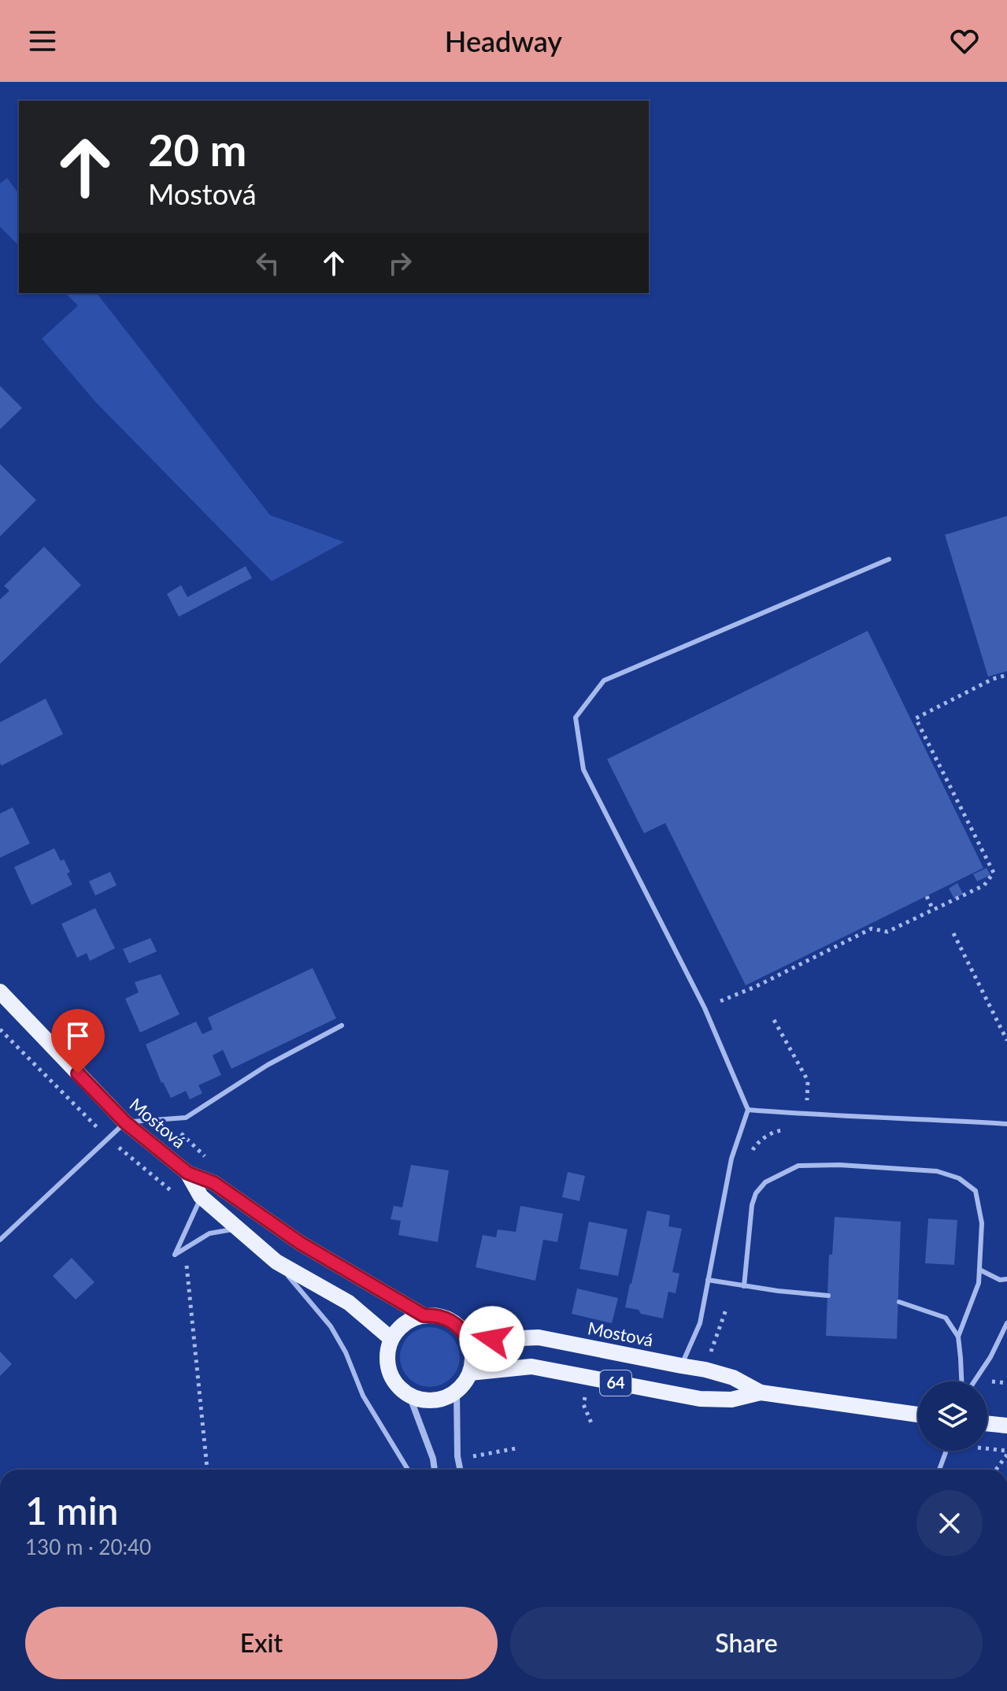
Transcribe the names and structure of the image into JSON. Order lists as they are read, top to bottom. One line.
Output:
{"streets":{"main road":["Mostová","64"]},"page":{"header":"Headway","turn":["20 m","Mostová"],"heading":["1 min","130 m · 20:40"],"buttons":["Exit","Share"]}}
